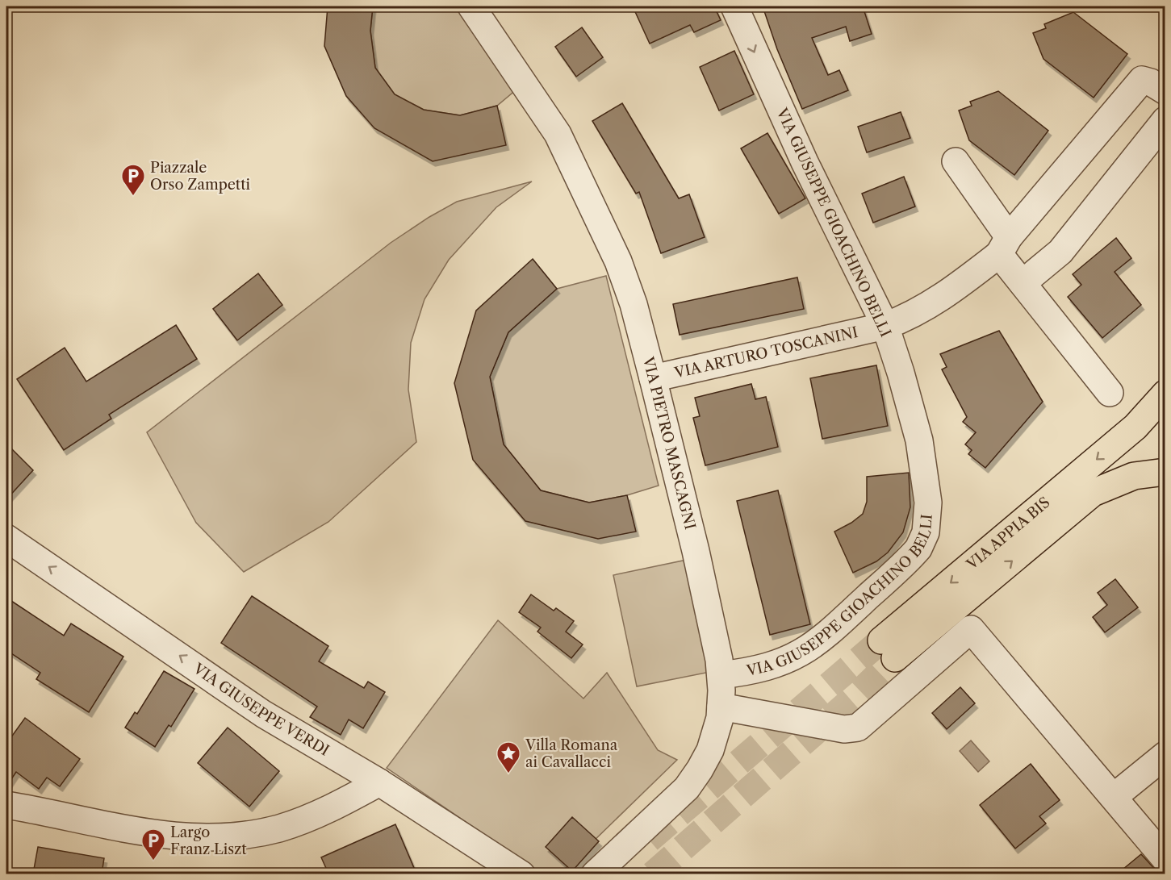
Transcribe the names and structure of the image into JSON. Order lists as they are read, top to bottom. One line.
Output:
{"streets":{"highway":["VIA APPIA BIS"],"street":["VIA GIUSEPPE GIOACHINO BELLI","VIA ARTURO TOSCANINI","VIA PIETRO MASCAGNI","VIA GIUSEPPE VERDI"]},"crossings":[["VIA GIUSEPPE GIOACHINO BELLI","VIA ARTURO TOSCANINI"],["VIA GIUSEPPE GIOACHINO BELLI","VIA PIETRO MASCAGNI"],["VIA ARTURO TOSCANINI","VIA PIETRO MASCAGNI"]],"one_way":["VIA GIUSEPPE VERDI"],"places":{"parking":["Piazzale Orso Zampetti","Largo Franz Liszt"],"place":["Villa Romana ai Cavallacci"]}}
